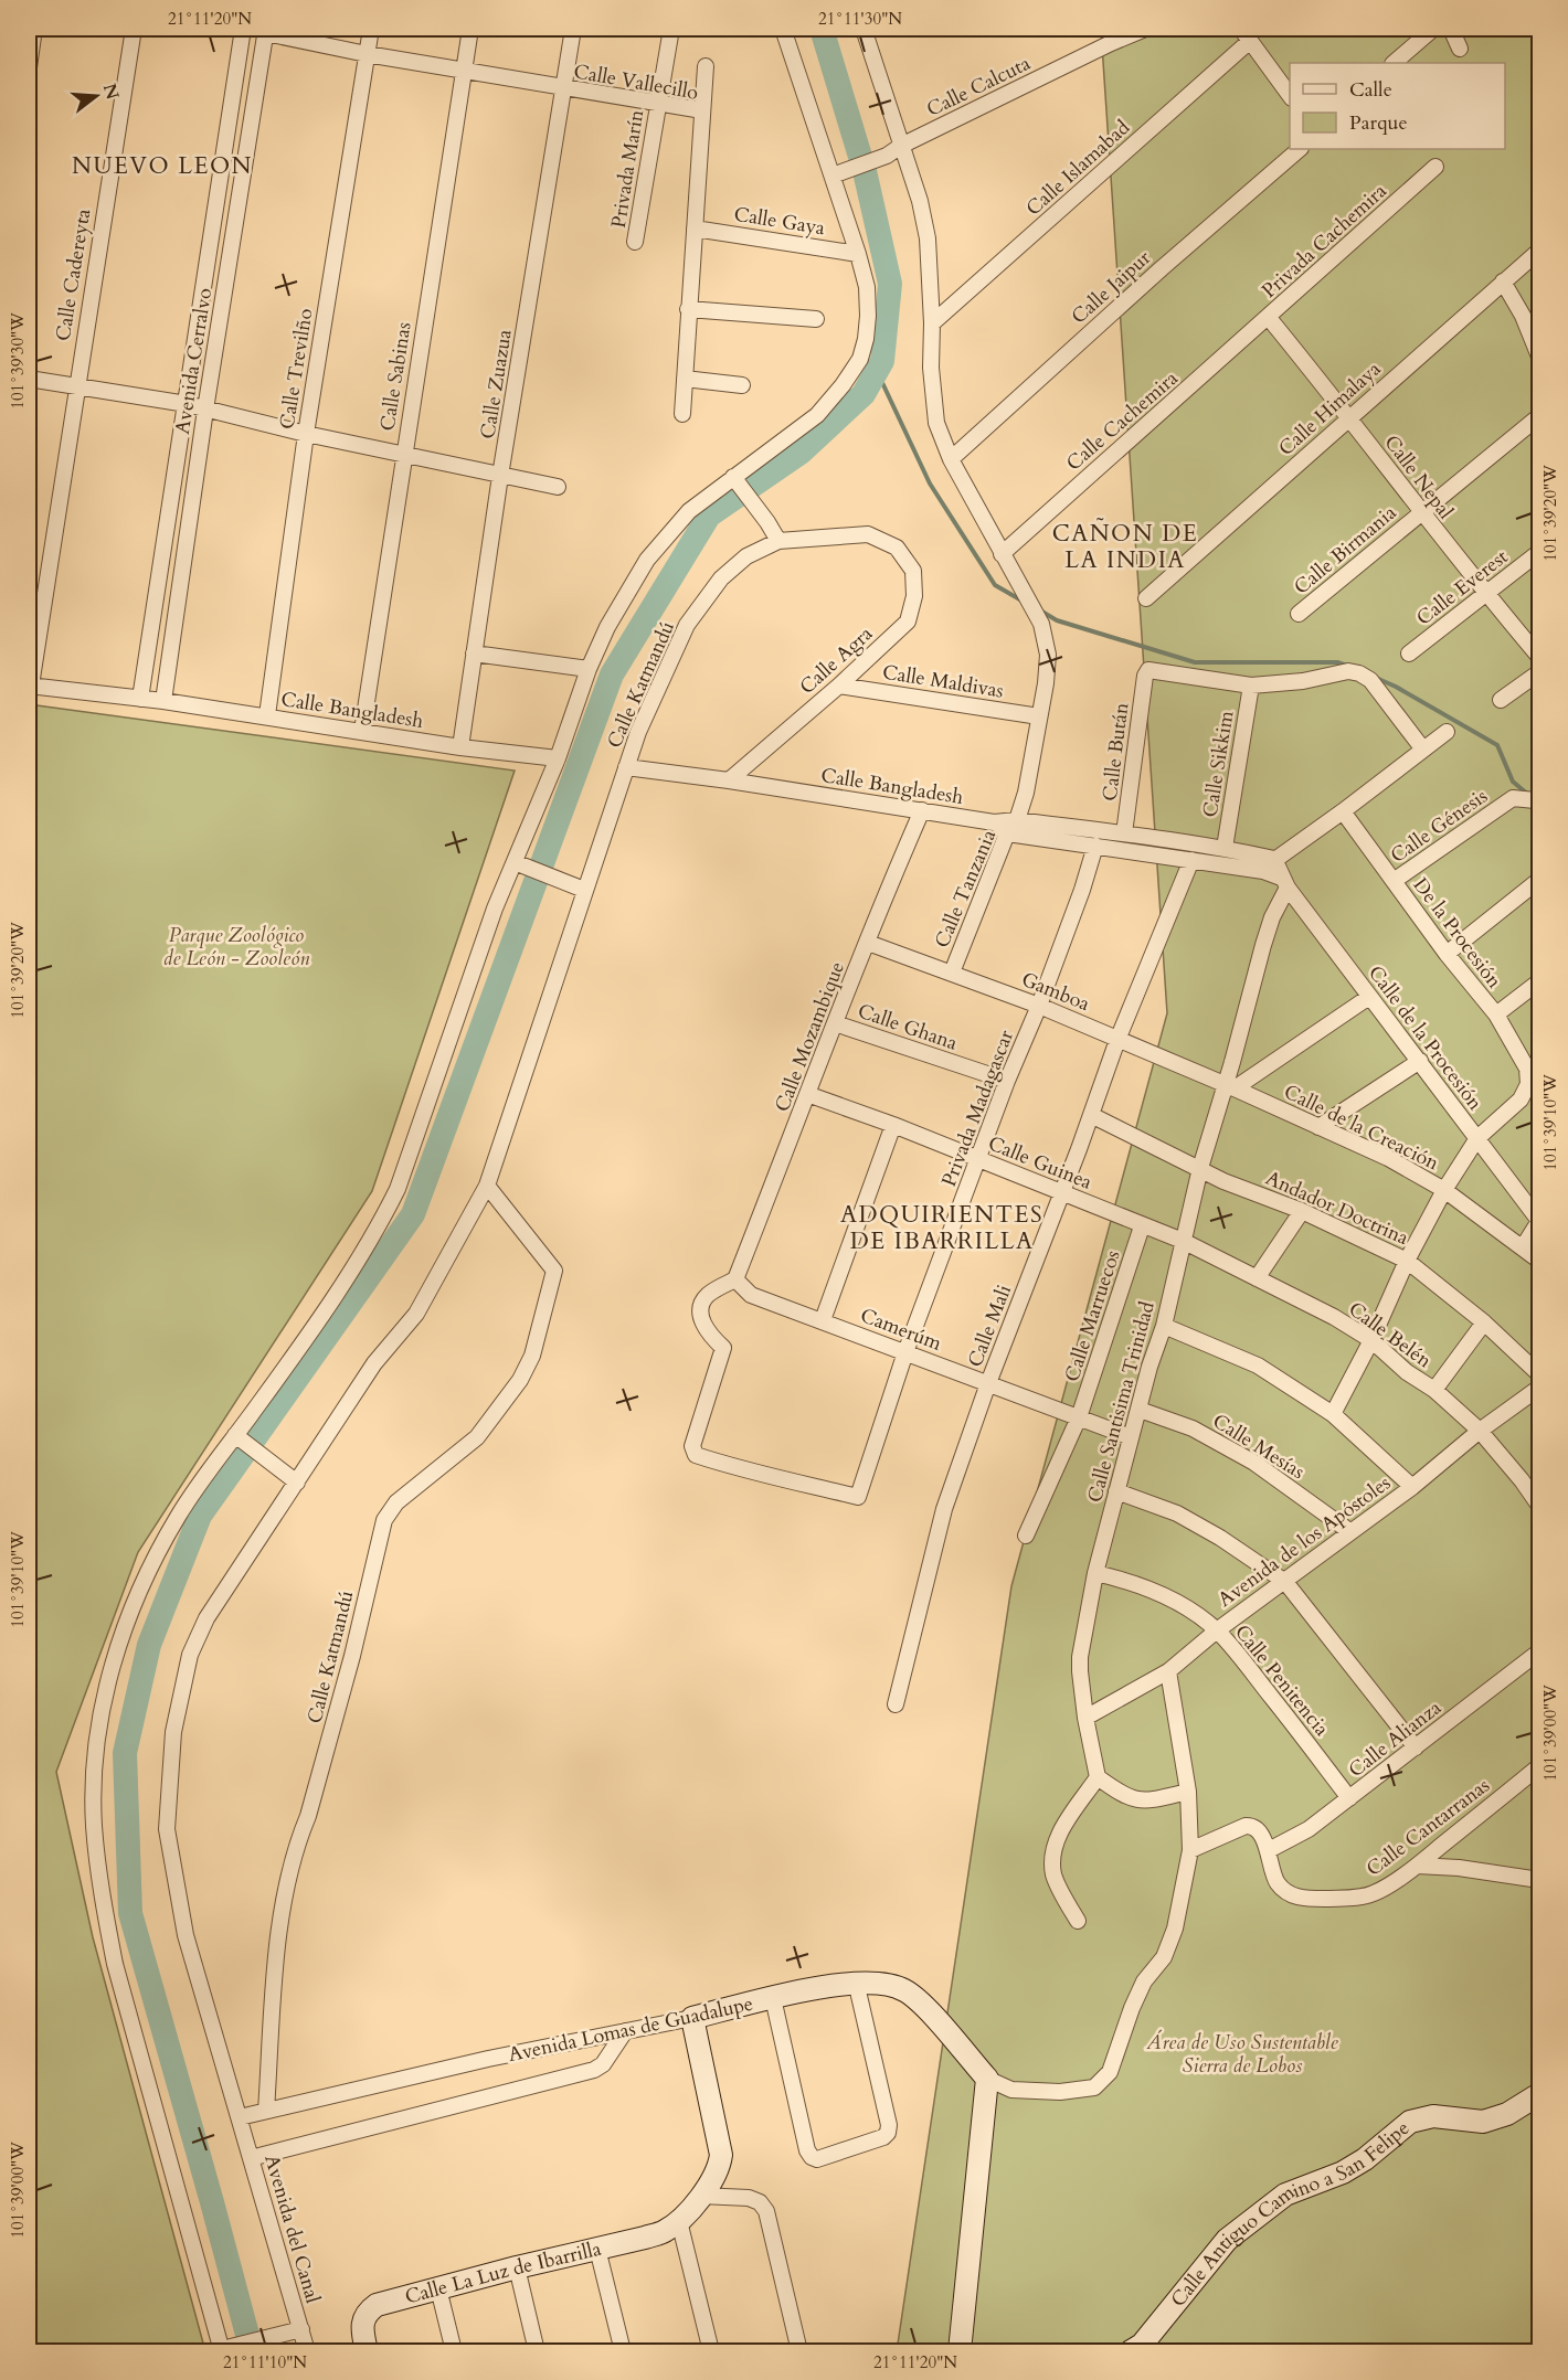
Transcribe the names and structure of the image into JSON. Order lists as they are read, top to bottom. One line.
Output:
{"streets":{"street":["Calle Vallecillo","Calle Calcuta","Calle Islamabad","Privada Marín","Calle Gaya","Privada Cachemira","Calle Cadereyta","Calle Jaipur","Avenida Cerralvo","Calle Trevilño","Calle Sabinas","Calle Zuazua","Calle Himalaya","Calle Cachemira","Calle Nepal","Calle Birmania","Calle Everest","Calle Agra","Calle Maldivas","Calle Katmandú","Calle Bangladesh","Calle Bután","Calle Sikkim","Calle Génesis","Calle Tanzania","De la Procesión","Gamboa","Calle Ghana","Calle Mozambique","Calle de la Procesión","Privada Madagascar","Calle de la Creación","Calle Guinea","Andador Doctrina","Calle Marruecos","Calle Mali","Camerúm","Calle Belén","Calle Santisima Trinidad","Calle Mesías","Avenida de los Apóstoles","Calle Penitencia","Calle Alianza","Calle Cantarranas","Avenida Lomas de Guadalupe","Calle Antiguo Camino a San Felipe","Avenida del Canal","Calle La Luz de Ibarrilla"]},"crossings":[["Calle Vallecillo","Privada Marín"],["Calle Vallecillo","Calle Gaya"],["Calle Vallecillo","Avenida Cerralvo"],["Calle Vallecillo","Calle Trevilño"],["Calle Vallecillo","Calle Sabinas"],["Calle Vallecillo","Calle Zuazua"],["Privada Cachemira","Calle Cachemira"],["Privada Cachemira","Calle Nepal"],["Calle Cadereyta","Calle Bangladesh"],["Avenida Cerralvo","Calle Bangladesh"],["Calle Trevilño","Calle Bangladesh"],["Calle Sabinas","Calle Bangladesh"],["Calle Zuazua","Calle Bangladesh"],["Calle Himalaya","Calle Nepal"],["Calle Cachemira","Calle Nepal"],["Calle Nepal","Calle Birmania"],["Calle Nepal","Calle Everest"],["Calle Agra","Calle Maldivas"],["Calle Agra","Calle Katmandú"],["Calle Agra","Calle Bangladesh"],["Calle Katmandú","Calle Bangladesh"],["Calle Katmandú","Avenida Lomas de Guadalupe"],["Calle Katmandú","Avenida del Canal"],["Calle Bangladesh","Calle Bután"],["Calle Bangladesh","Calle Sikkim"],["Calle Bangladesh","Calle Tanzania"],["Calle Bangladesh","Calle Mozambique"],["Calle Bangladesh","Calle de la Procesión"],["Calle Bután","Calle Sikkim"],["Calle Génesis","De la Procesión"],["Calle Tanzania","Gamboa"],["De la Procesión","Calle de la Procesión"],["Gamboa","Calle Mozambique"],["Gamboa","Privada Madagascar"],["Gamboa","Calle de la Creación"],["Gamboa","Calle Mali"],["Gamboa","Calle Santisima Trinidad"],["Calle Ghana","Calle Mozambique"],["Calle Ghana","Privada Madagascar"],["Calle Mozambique","Privada Madagascar"],["Calle Mozambique","Calle Guinea"],["Calle Mozambique","Camerúm"],["Calle de la Procesión","Calle Santisima Trinidad"],["Privada Madagascar","Calle Guinea"],["Privada Madagascar","Camerúm"],["Calle de la Creación","Calle Santisima Trinidad"],["Calle Guinea","Calle Marruecos"],["Calle Guinea","Calle Mali"],["Calle Guinea","Calle Belén"],["Calle Guinea","Calle Santisima Trinidad"],["Andador Doctrina","Calle Santisima Trinidad"],["Calle Marruecos","Camerúm"],["Calle Mali","Camerúm"],["Camerúm","Calle Santisima Trinidad"],["Calle Belén","Calle Santisima Trinidad"],["Calle Belén","Avenida de los Apóstoles"],["Calle Santisima Trinidad","Calle Mesías"],["Calle Santisima Trinidad","Avenida de los Apóstoles"],["Calle Santisima Trinidad","Calle Penitencia"],["Calle Mesías","Avenida de los Apóstoles"],["Avenida de los Apóstoles","Calle Penitencia"],["Calle Penitencia","Calle Alianza"],["Calle Alianza","Calle Cantarranas"],["Avenida Lomas de Guadalupe","Avenida del Canal"]],"districts":["NUEVO LEON","CAÑON DE LA INDIA","ADQUIRIENTES DE IBARRILLA"],"parks":["Parque Zoológico de León - Zooleón","Área de Uso Sustentable Sierra de Lobos"],"legend":["Calle","Parque"],"north":"right","coordinates":["21°11'20\"N","21°11'30\"N","101°39'30\"W","101°39'20\"W","101°39'10\"W","101°39'00\"W","21°11'10\"N"]}
